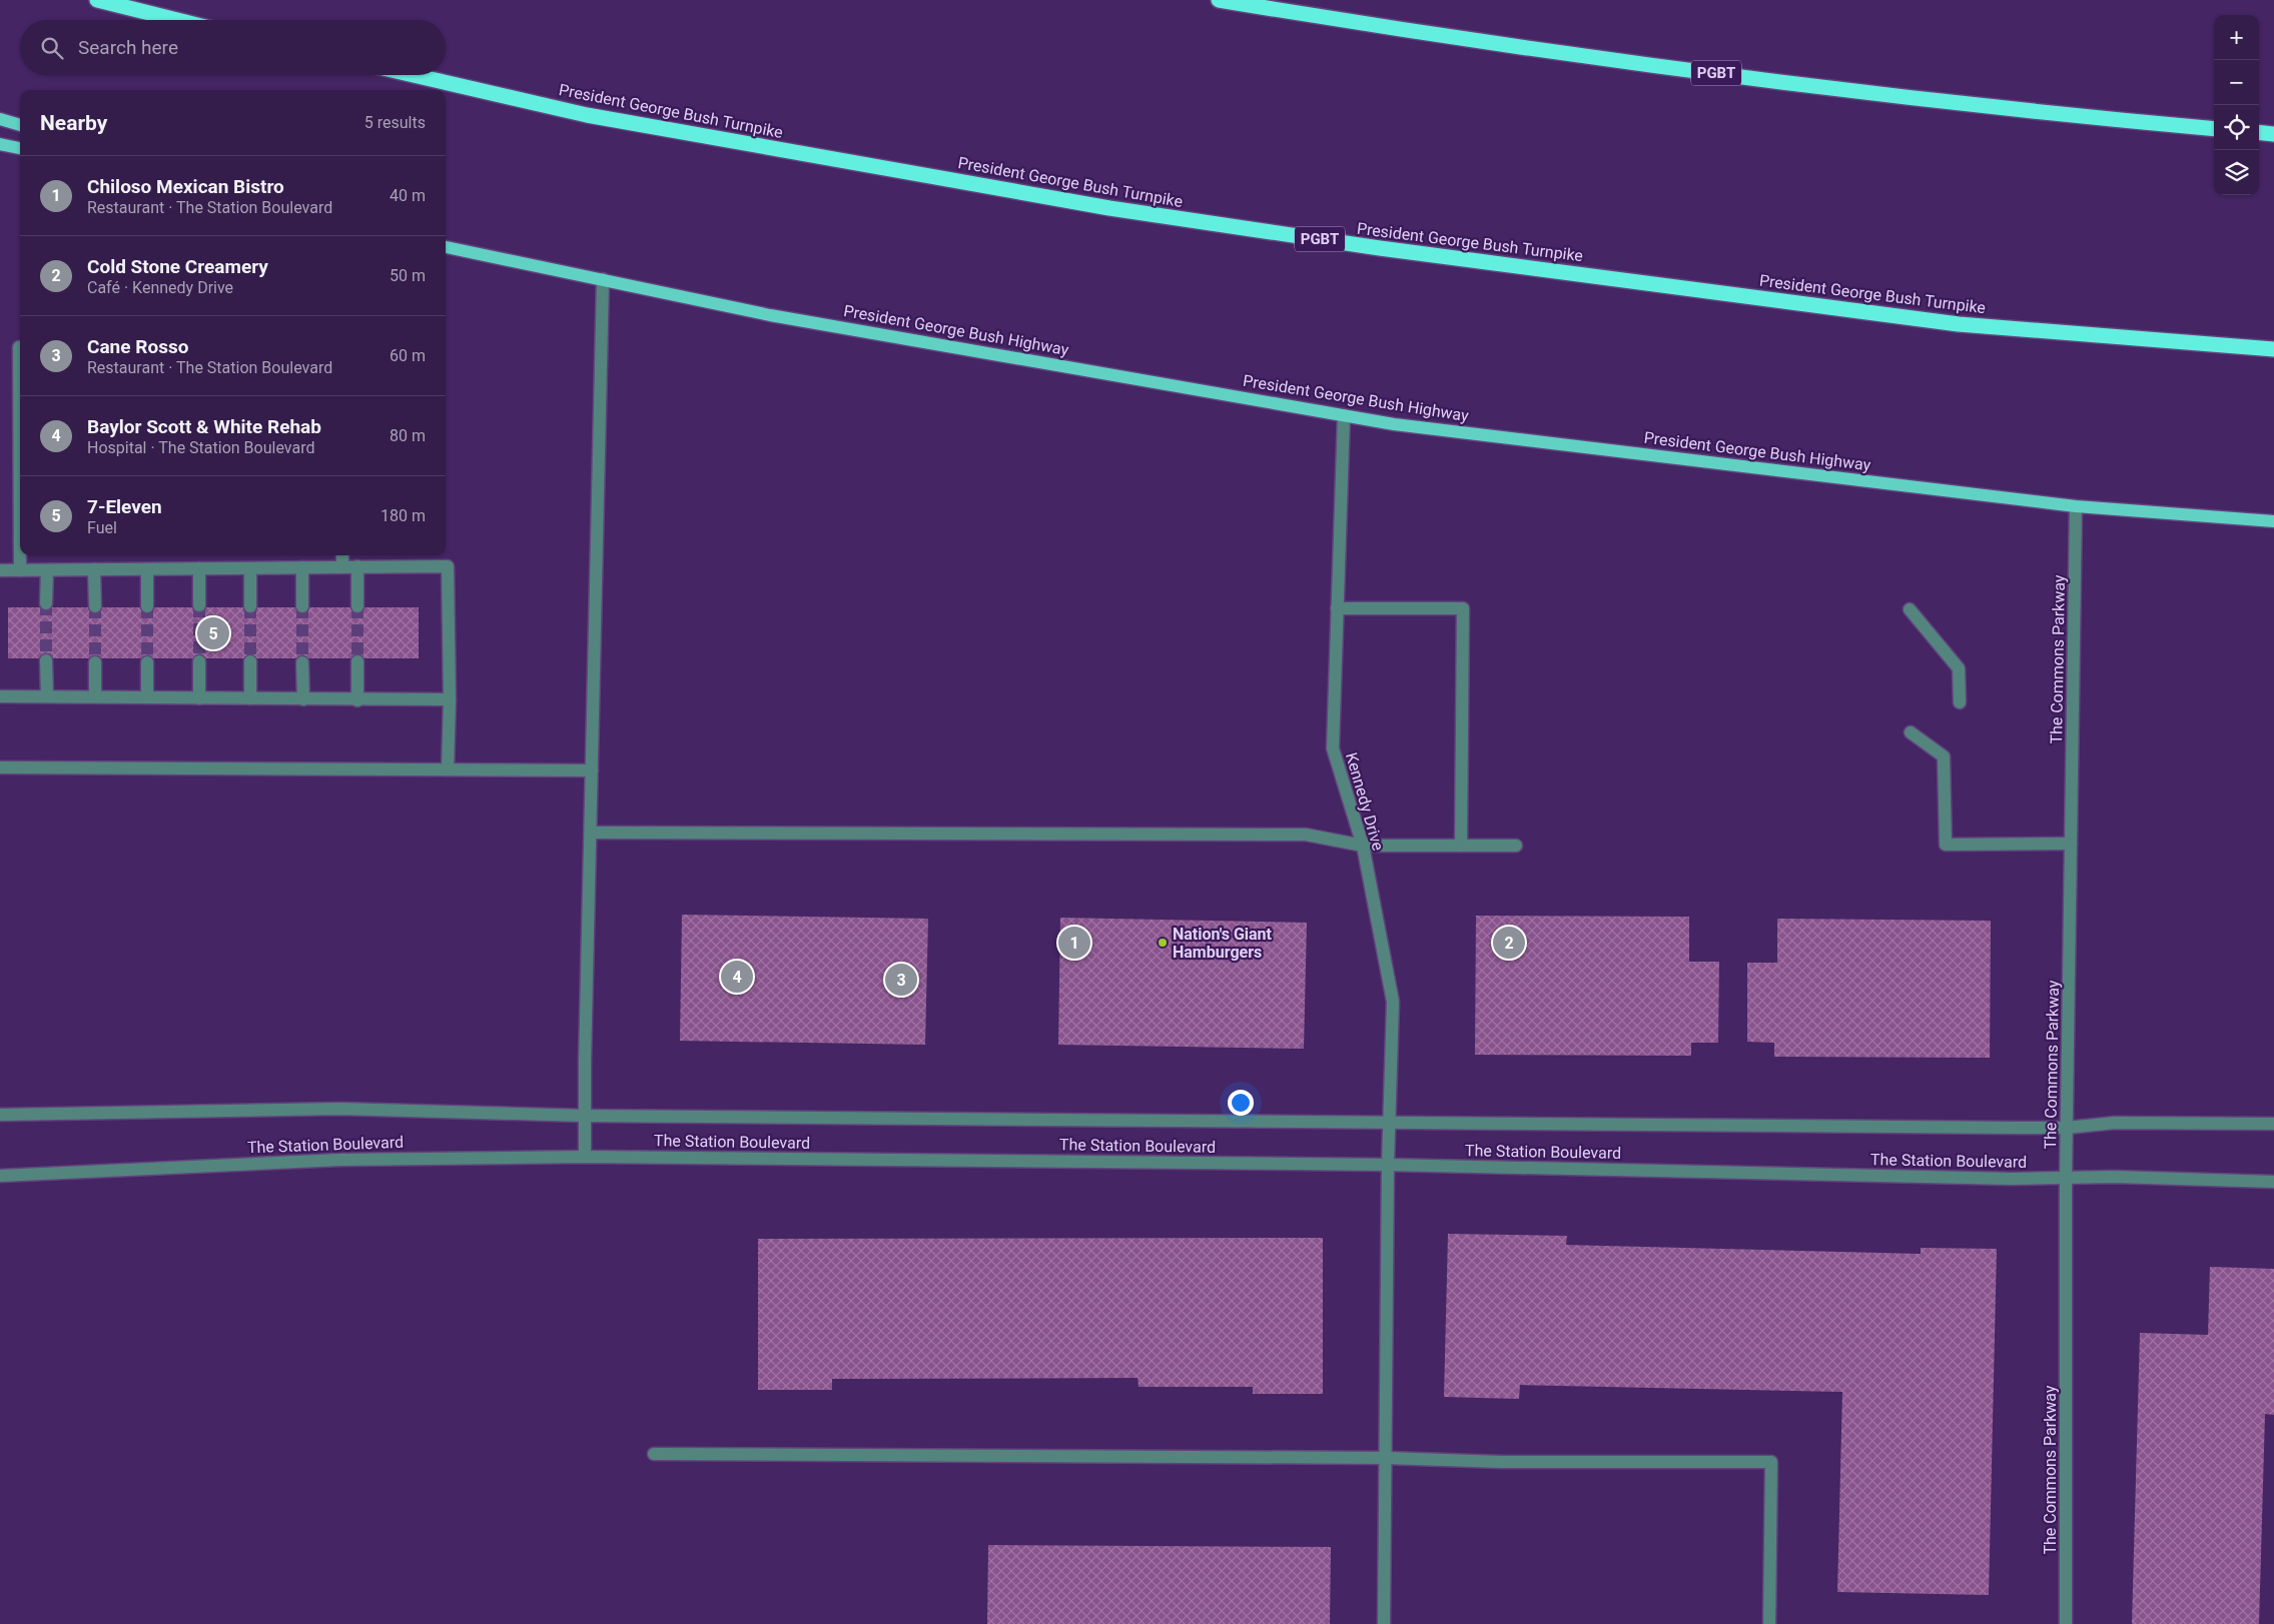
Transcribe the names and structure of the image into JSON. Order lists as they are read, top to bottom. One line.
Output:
{"streets":{"highway":["PGBT","President George Bush Turnpike"],"main road":["President George Bush Highway"],"street":["The Commons Parkway","Kennedy Drive","The Station Boulevard"]},"crossings":[["President George Bush Highway","The Commons Parkway"],["President George Bush Highway","Kennedy Drive"],["The Commons Parkway","The Station Boulevard"],["Kennedy Drive","The Station Boulevard"]],"places":["Nation's Giant Hamburgers"],"page":{"map_buttons":["+","−"],"search":"Search here","heading":["Nearby","5 results"],"list":[{"mark":"1","name":"Chiloso Mexican Bistro","note":"Restaurant · The Station Boulevard","value":"40 m"},{"mark":"2","name":"Cold Stone Creamery","note":"Café · Kennedy Drive","value":"50 m"},{"mark":"3","name":"Cane Rosso","note":"Restaurant · The Station Boulevard","value":"60 m"},{"mark":"4","name":"Baylor Scott & White Rehab","note":"Hospital · The Station Boulevard","value":"80 m"},{"mark":"5","name":"7-Eleven","note":"Fuel","value":"180 m"}],"pins":["5","1","2","4","3"]}}
